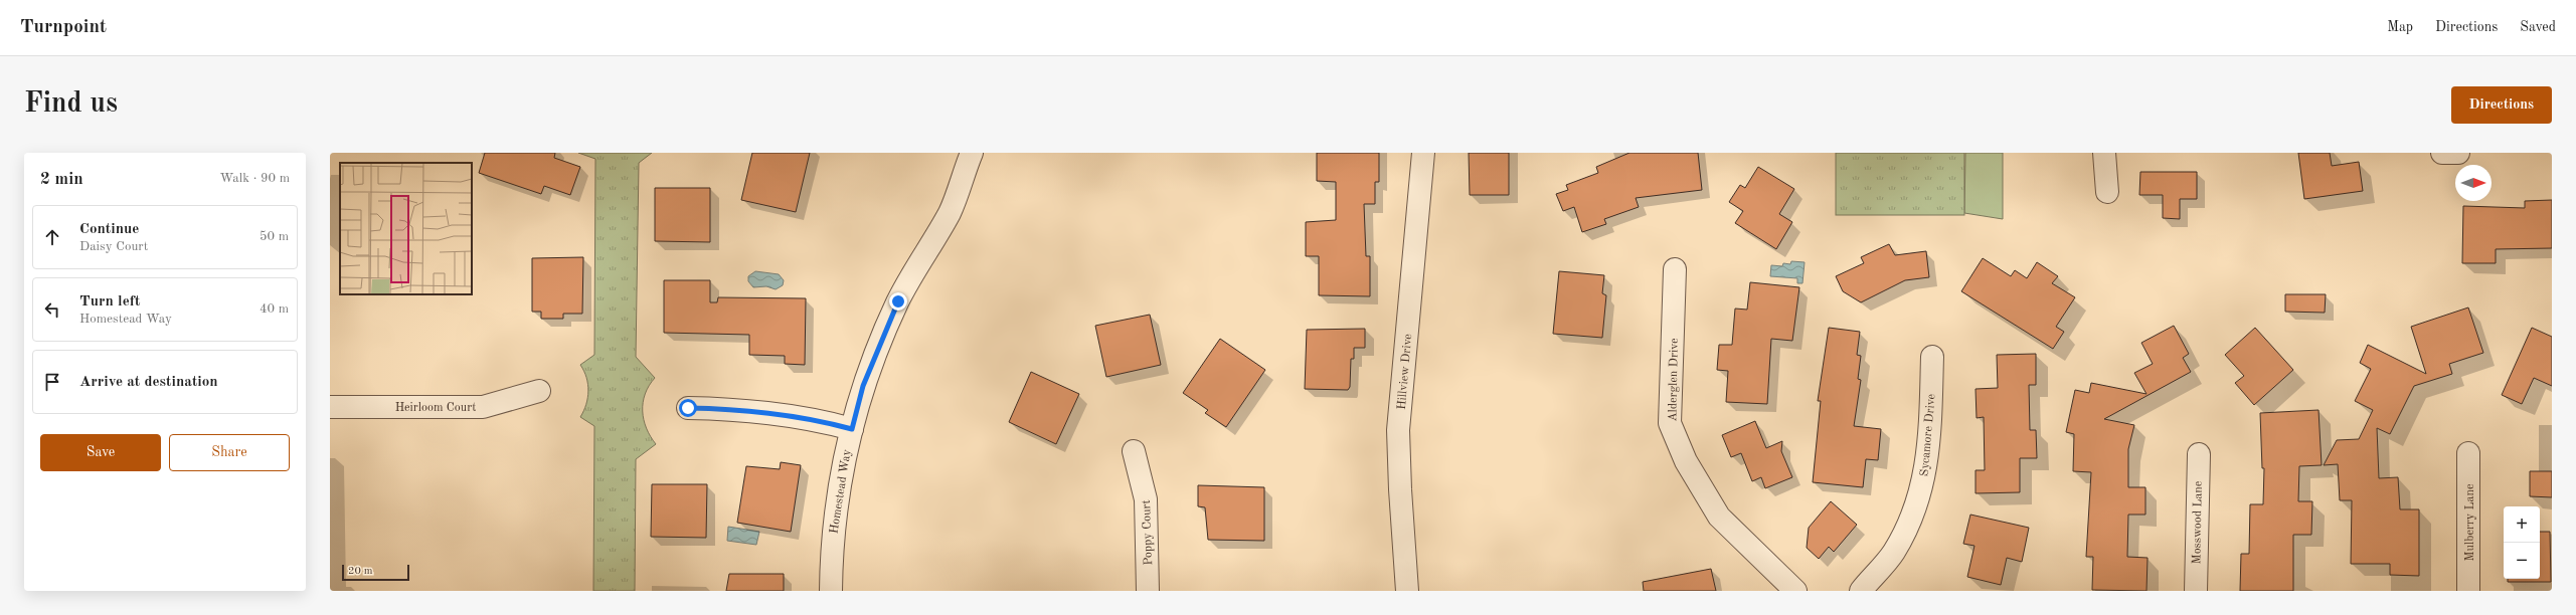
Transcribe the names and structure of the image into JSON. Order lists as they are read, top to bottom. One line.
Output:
{"streets":{"street":["Hillview Drive","Alderglen Drive","Heirloom Court","Sycamore Drive","Homestead Way","Mosswood Lane","Mulberry Lane","Poppy Court"]},"scale_bar":"20 m","north":"right","page":{"header":"Turnpoint","nav":["Map","Directions","Saved"],"buttons":["Directions",["Save","Share"]],"title":"Find us","heading":["2 min","Walk · 90 m"],"list":[["Continue","Daisy Court","50 m"],["Turn left","Homestead Way","40 m"],"Arrive at destination"],"map_buttons":["+","−"],"scale":"20 m"}}
